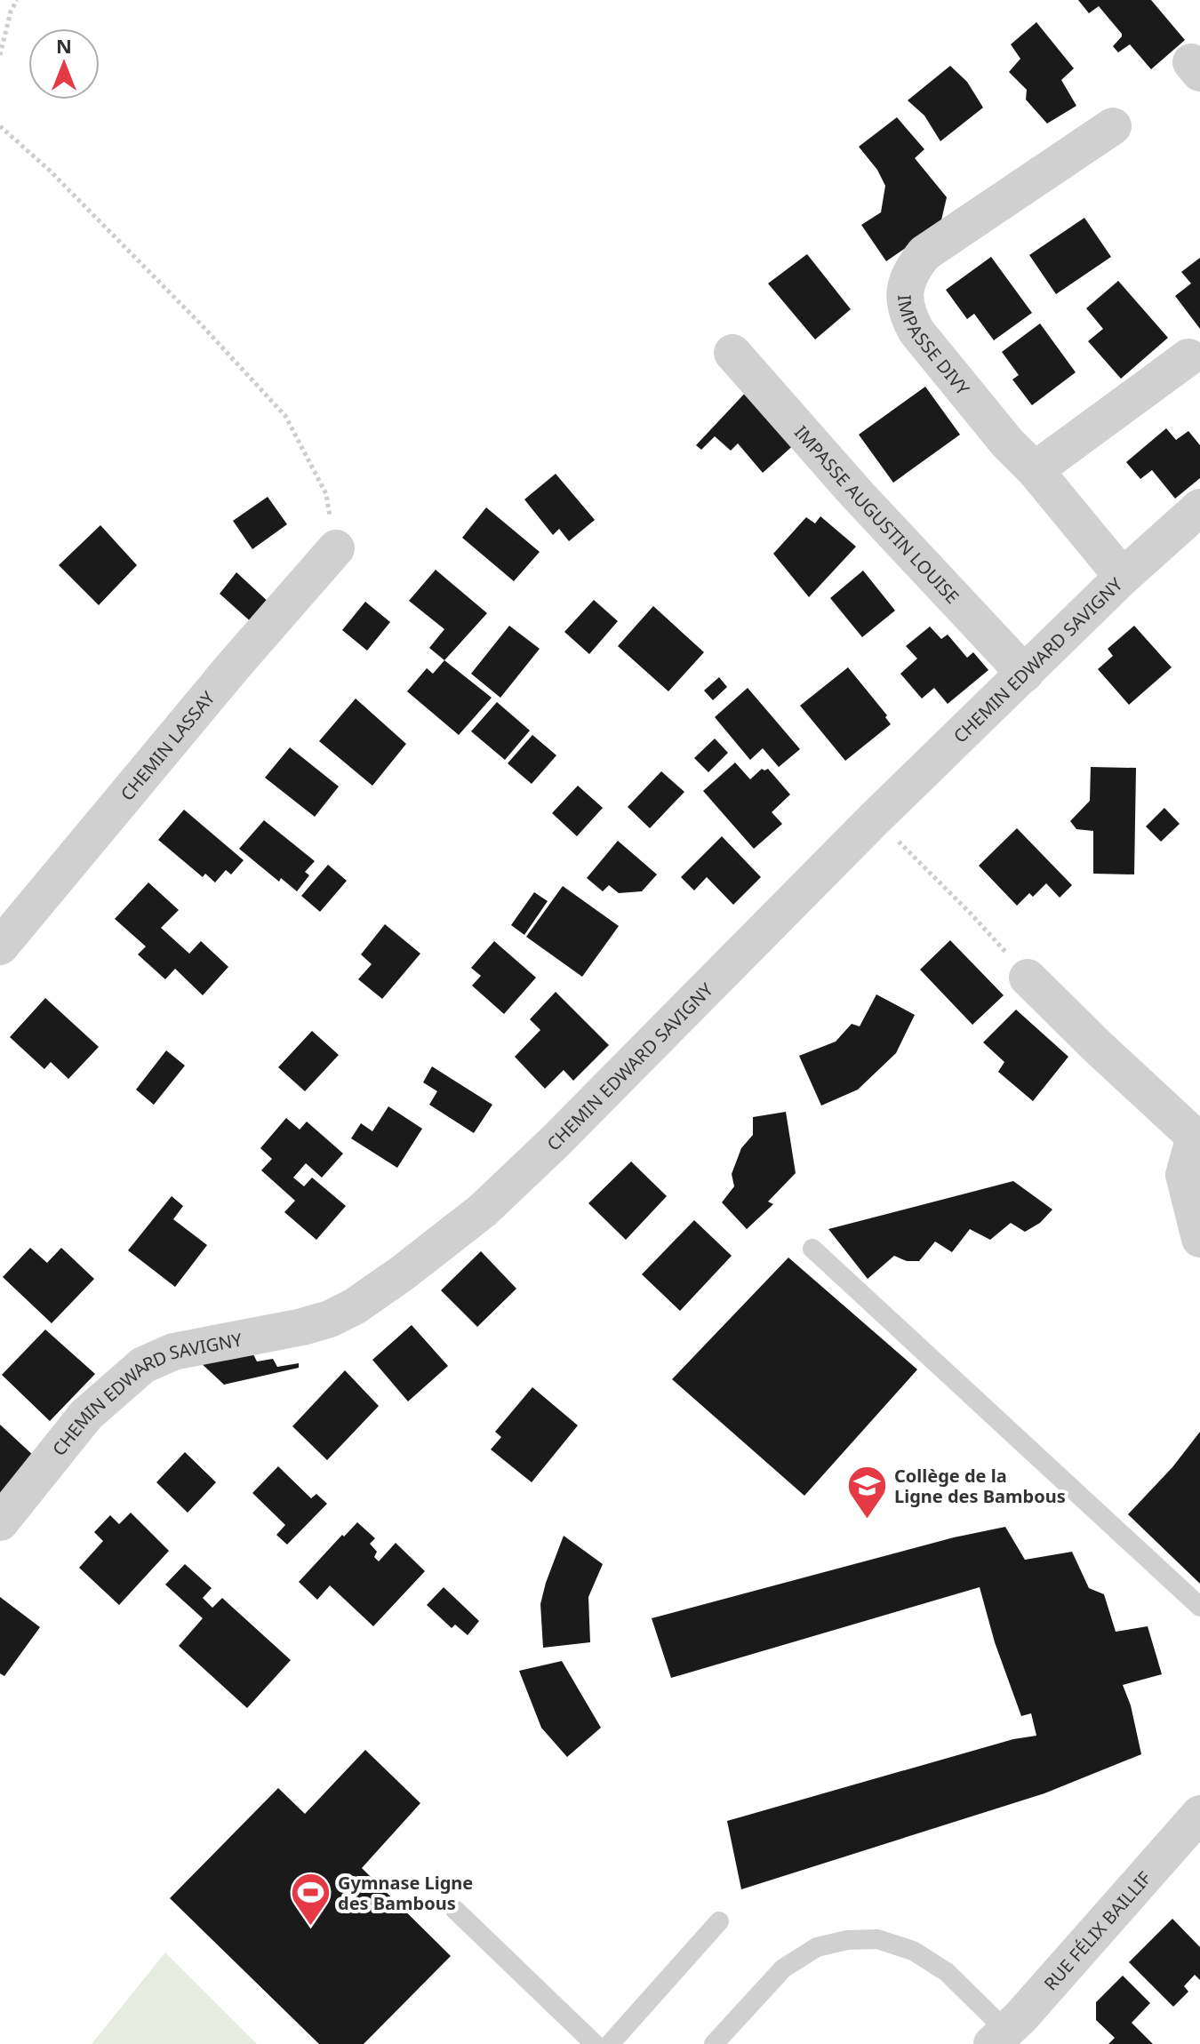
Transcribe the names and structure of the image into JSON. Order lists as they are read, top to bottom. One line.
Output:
{"streets":{"street":["IMPASSE DIVY","IMPASSE AUGUSTIN LOUISE","CHEMIN EDWARD SAVIGNY","CHEMIN LASSAY","RUE FÉLIX BAILLIF"]},"crossings":[["IMPASSE DIVY","CHEMIN EDWARD SAVIGNY"],["IMPASSE AUGUSTIN LOUISE","CHEMIN EDWARD SAVIGNY"]],"places":{"school or university":["Collège de la Ligne des Bambous"],"sports":["Gymnase Ligne des Bambous"]},"north":"top"}
